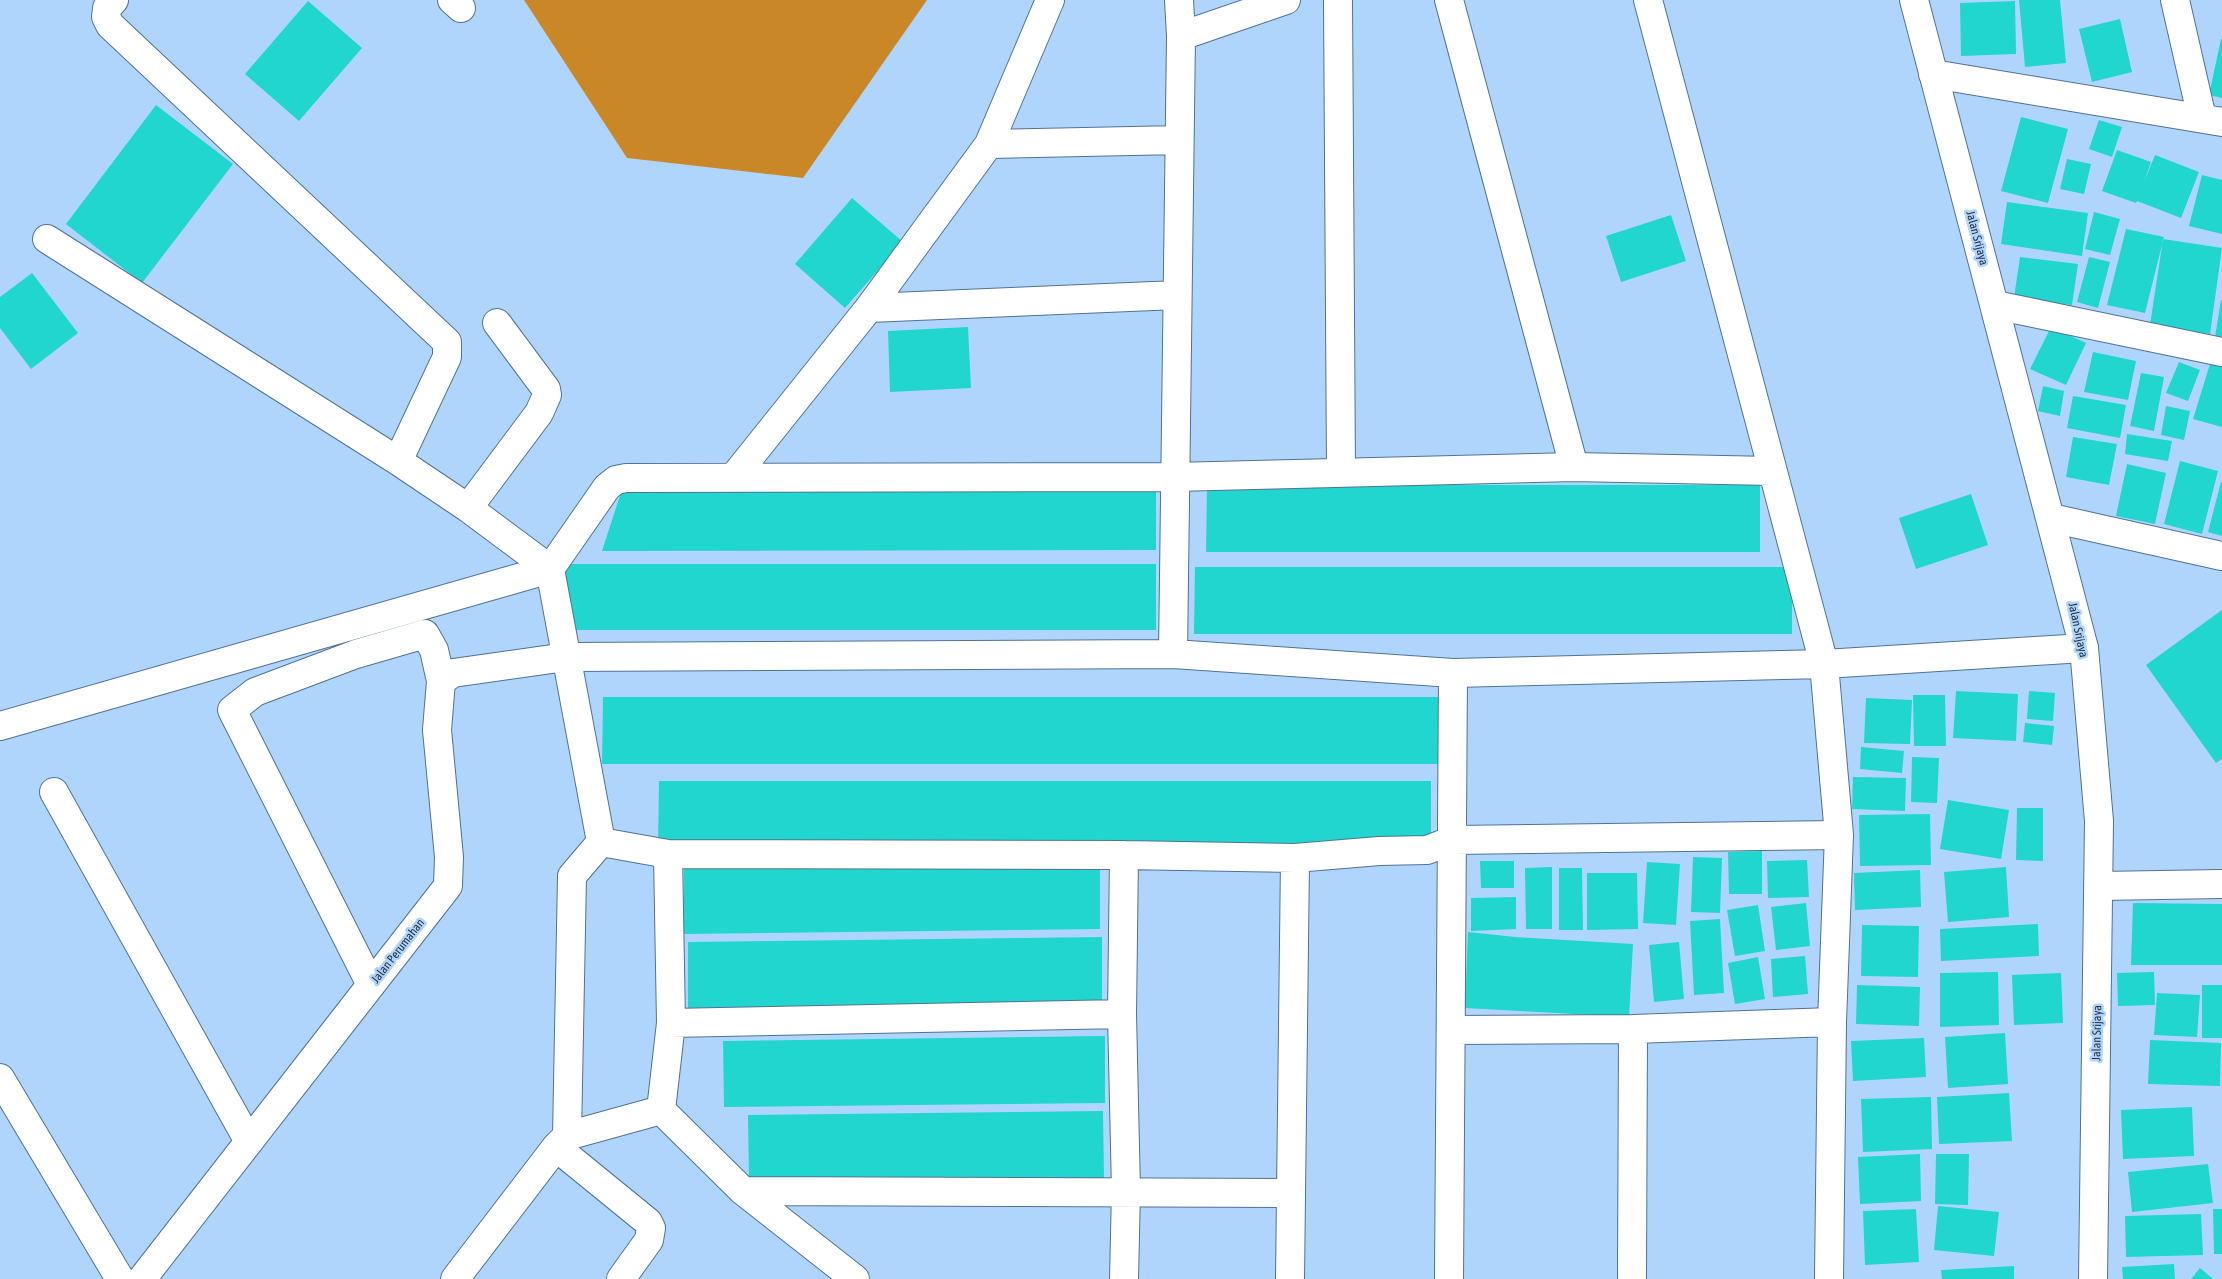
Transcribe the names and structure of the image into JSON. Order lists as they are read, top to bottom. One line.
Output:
{"streets":{"street":["Jalan Srijaya","Jalan Perumahan"]}}
